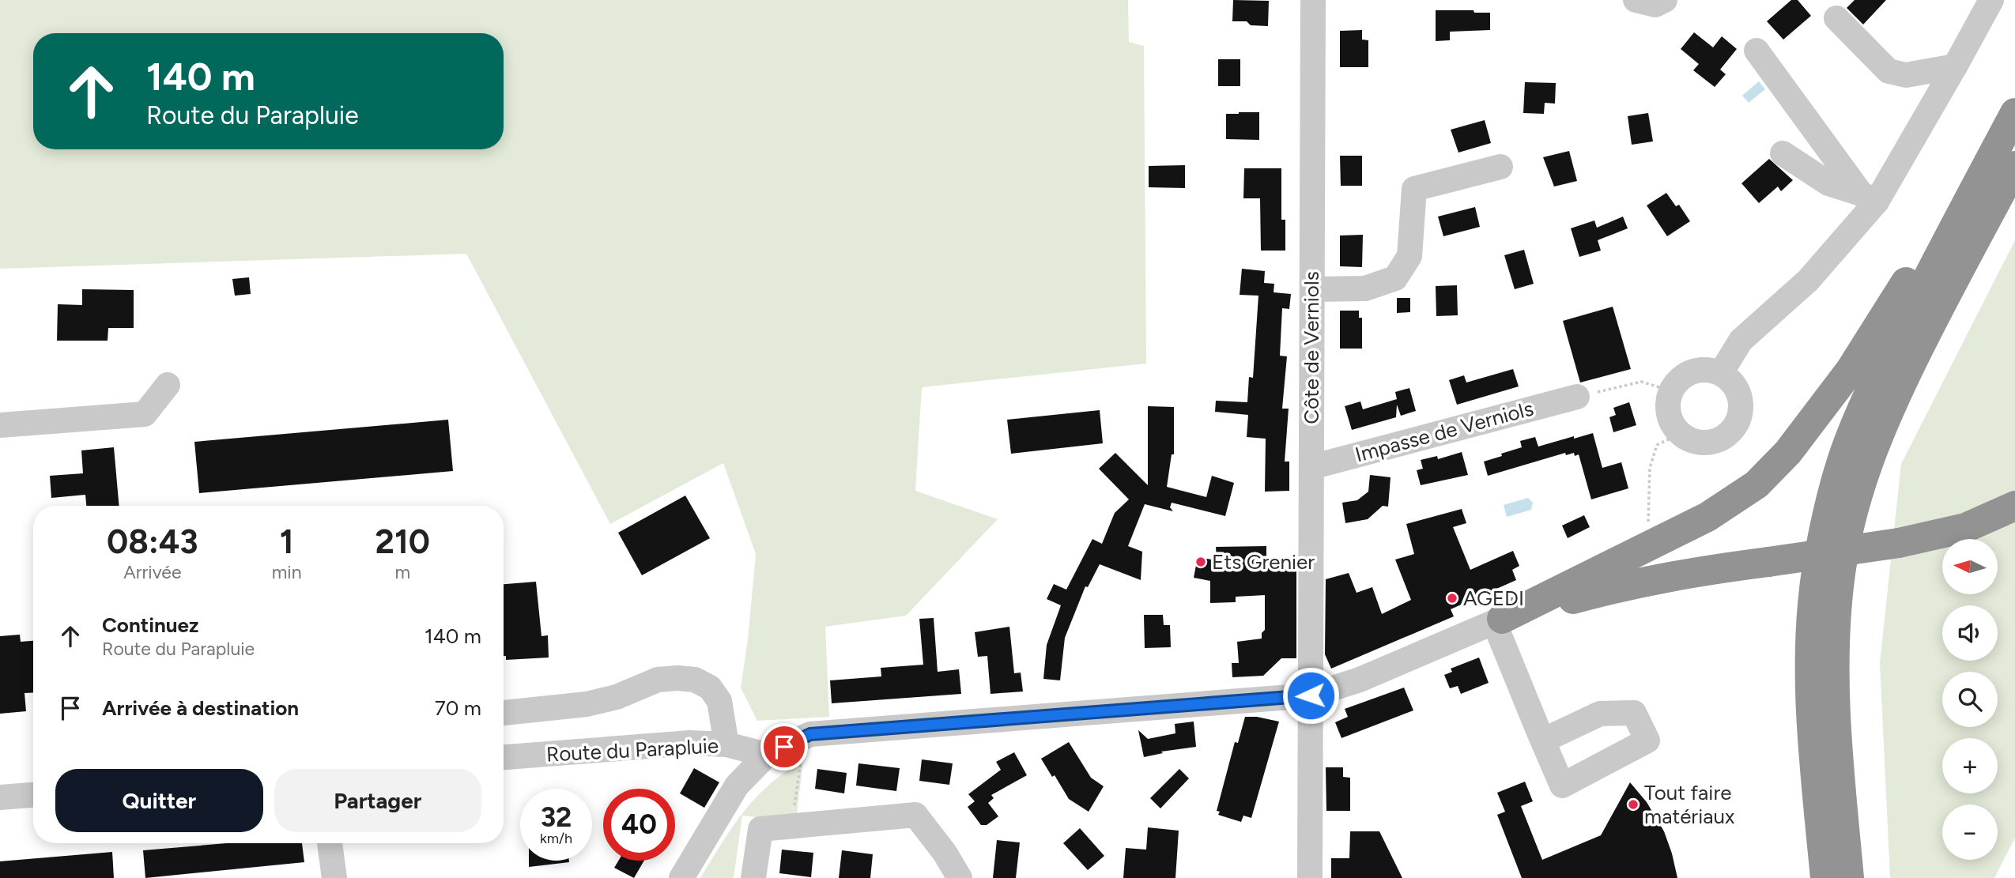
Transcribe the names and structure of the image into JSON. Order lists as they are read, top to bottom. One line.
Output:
{"streets":{"street":["Côte de Verniols","Impasse de Verniols","Route du Parapluie"]},"crossings":[["Côte de Verniols","Impasse de Verniols"]],"places":["Ets Grenier","AGEDI","Tout faire matériaux"],"north":"left","page":{"turn":["140 m","Route du Parapluie"],"eta":["08:43","Arrivée","1","min","210","m"],"map_buttons":["+","−"],"list":[{"name":"Continuez","note":"Route du Parapluie","value":"140 m"},{"name":"Arrivée à destination","value":"70 m"}],"buttons":["Quitter","Partager"],"speed":"32 km/h","limit":"40"}}
